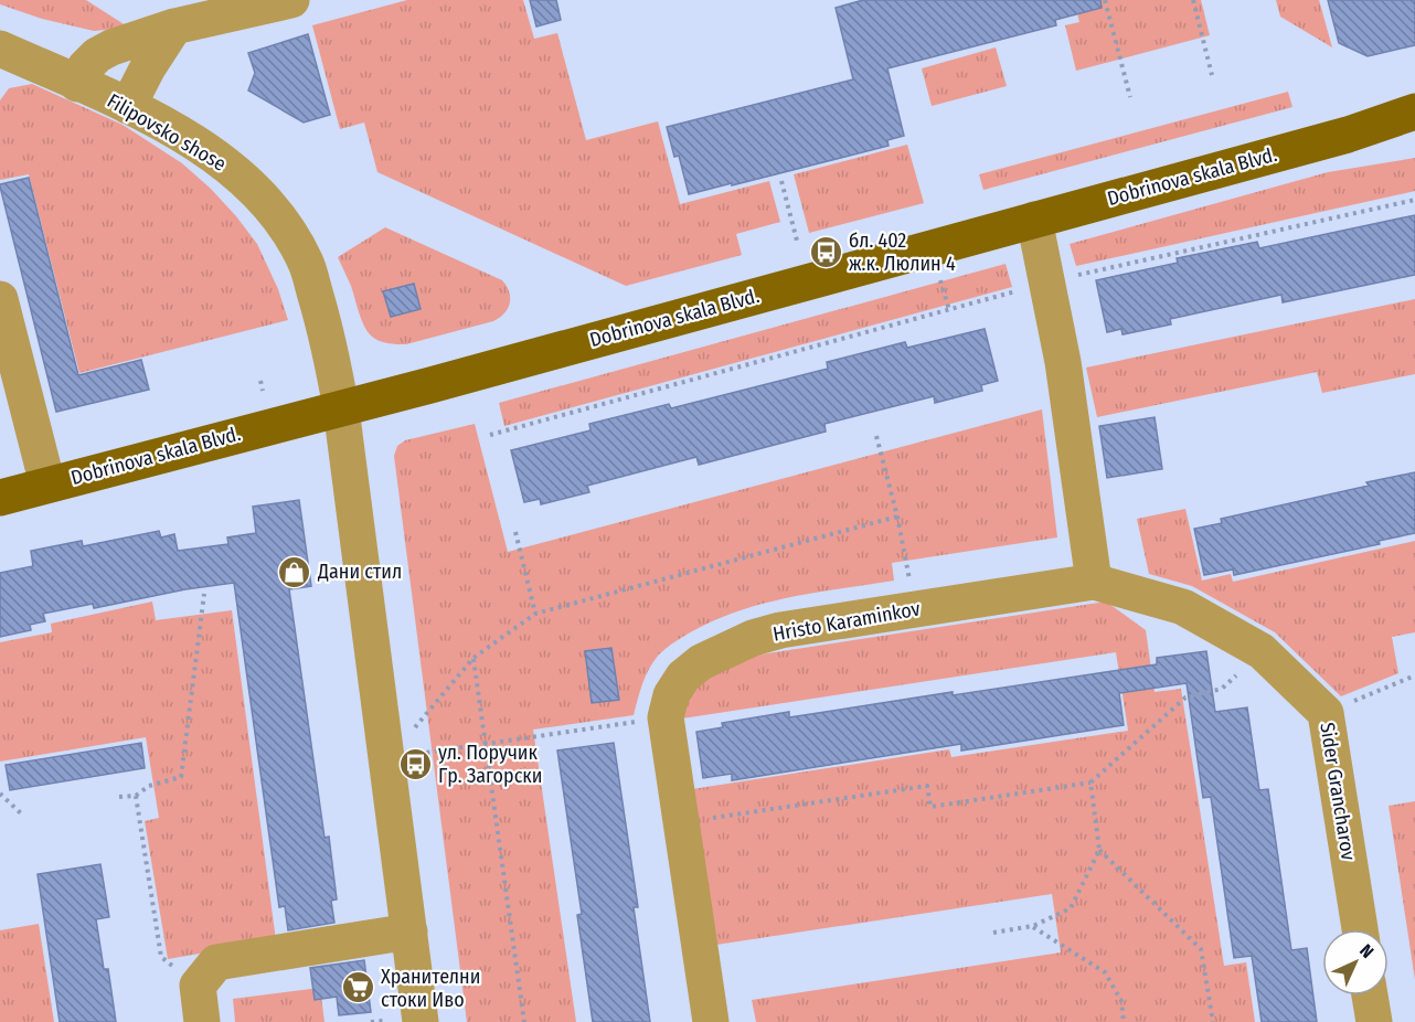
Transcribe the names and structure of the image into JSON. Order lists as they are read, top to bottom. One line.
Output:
{"streets":{"main road":["Dobrinova skala Blvd."],"street":["Filipovsko shose","Hristo Karaminkov","Sider Grancharov"]},"crossings":[["Filipovsko shose","Dobrinova skala Blvd."],["Hristo Karaminkov","Sider Grancharov"]],"places":{"bus stop":["бл. 402 ж.к. Люлин 4","ул. Поручик Гр. Загорски"],"shop":["Дани стил"],"supermarket":["Хранителни стоки Иво"]},"north":"top right"}
